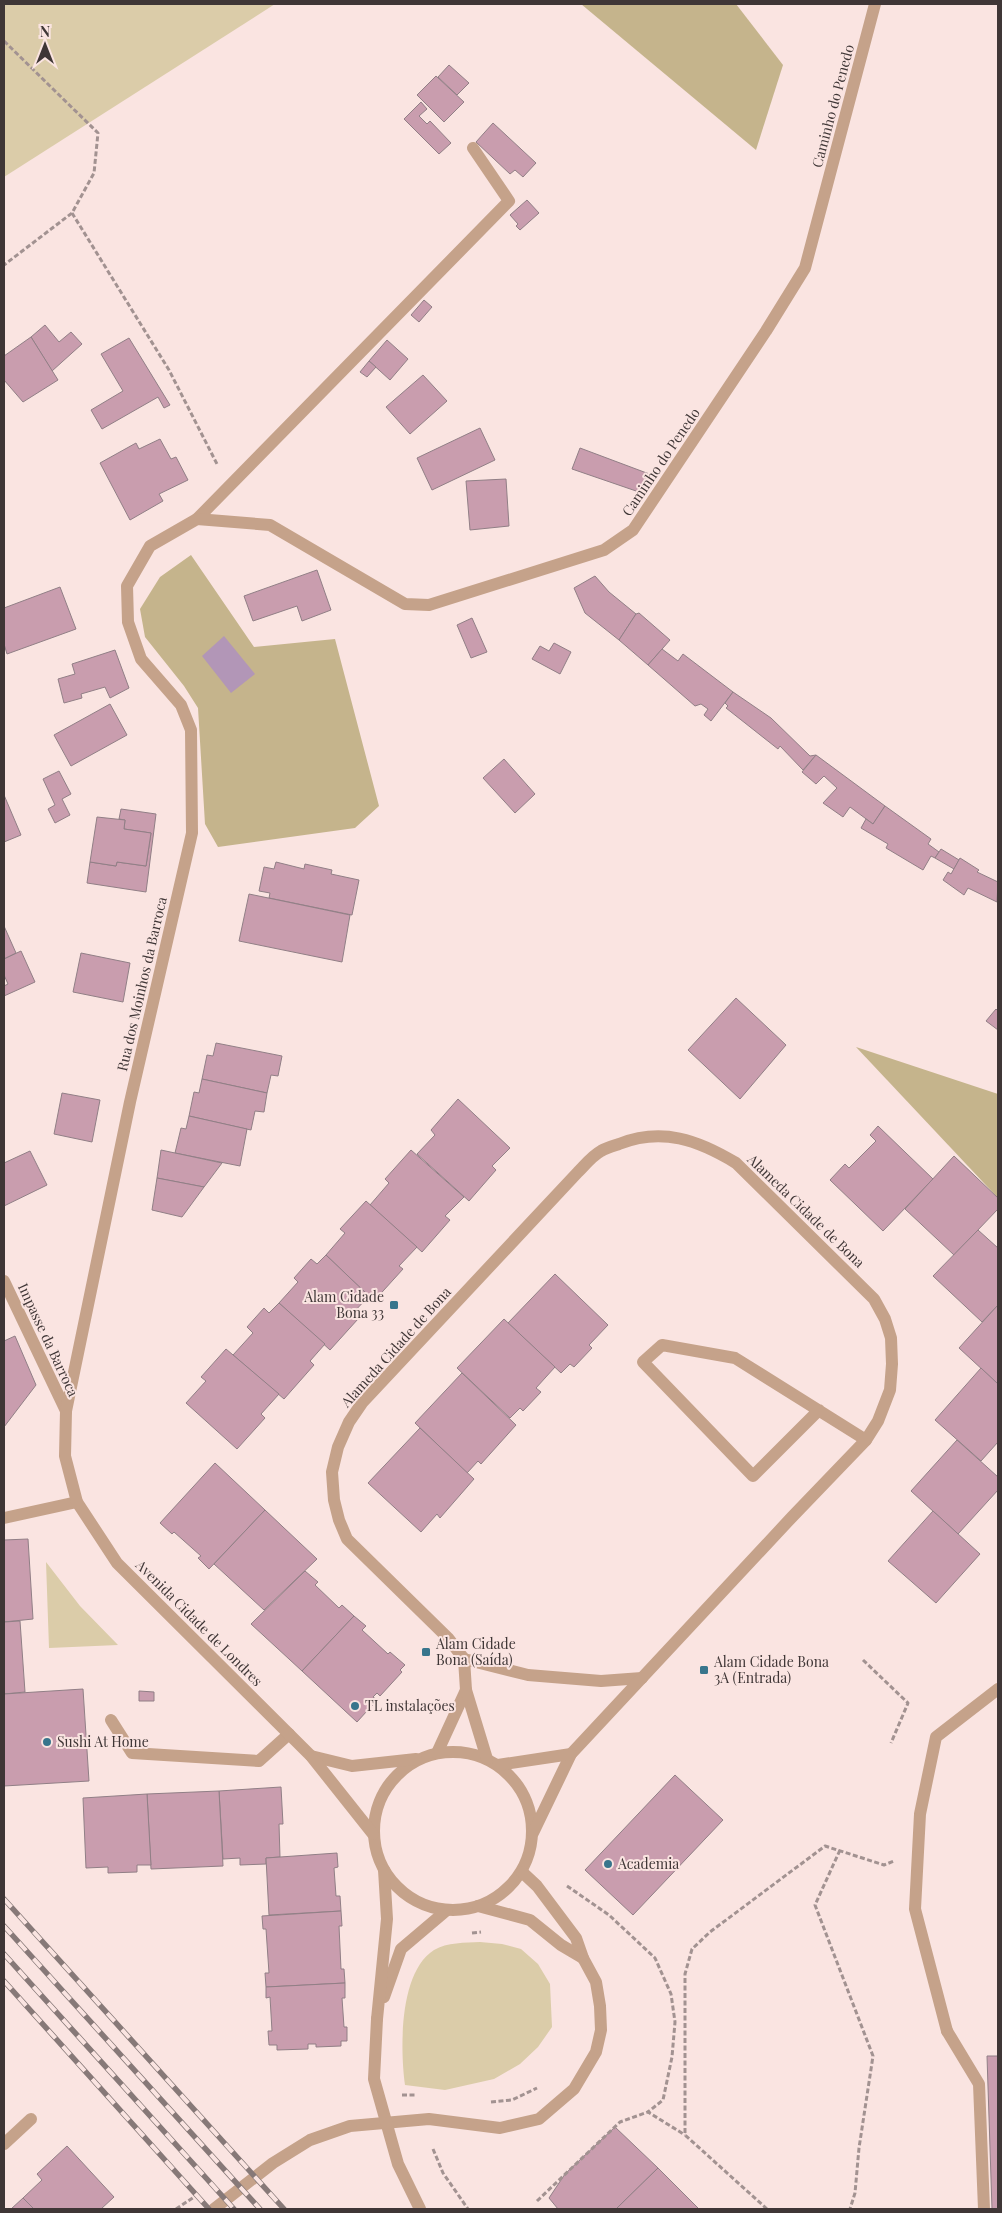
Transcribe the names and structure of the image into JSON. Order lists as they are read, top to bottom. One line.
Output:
{"streets":{"street":["Caminho do Penedo","Rua dos Moinhos da Barroca","Alameda Cidade de Bona","Impasse da Barroca","Avenida Cidade de Londres"]},"crossings":[["Caminho do Penedo","Rua dos Moinhos da Barroca"],["Rua dos Moinhos da Barroca","Impasse da Barroca"],["Rua dos Moinhos da Barroca","Avenida Cidade de Londres"],["Alameda Cidade de Bona","Avenida Cidade de Londres"]],"places":{"transit":["Alam Cidade Bona 33","Alam Cidade Bona (Saída)","Alam Cidade Bona 3A (Entrada)"],"other":["TL instalações","Sushi At Home","Academia"]},"north":"top"}
